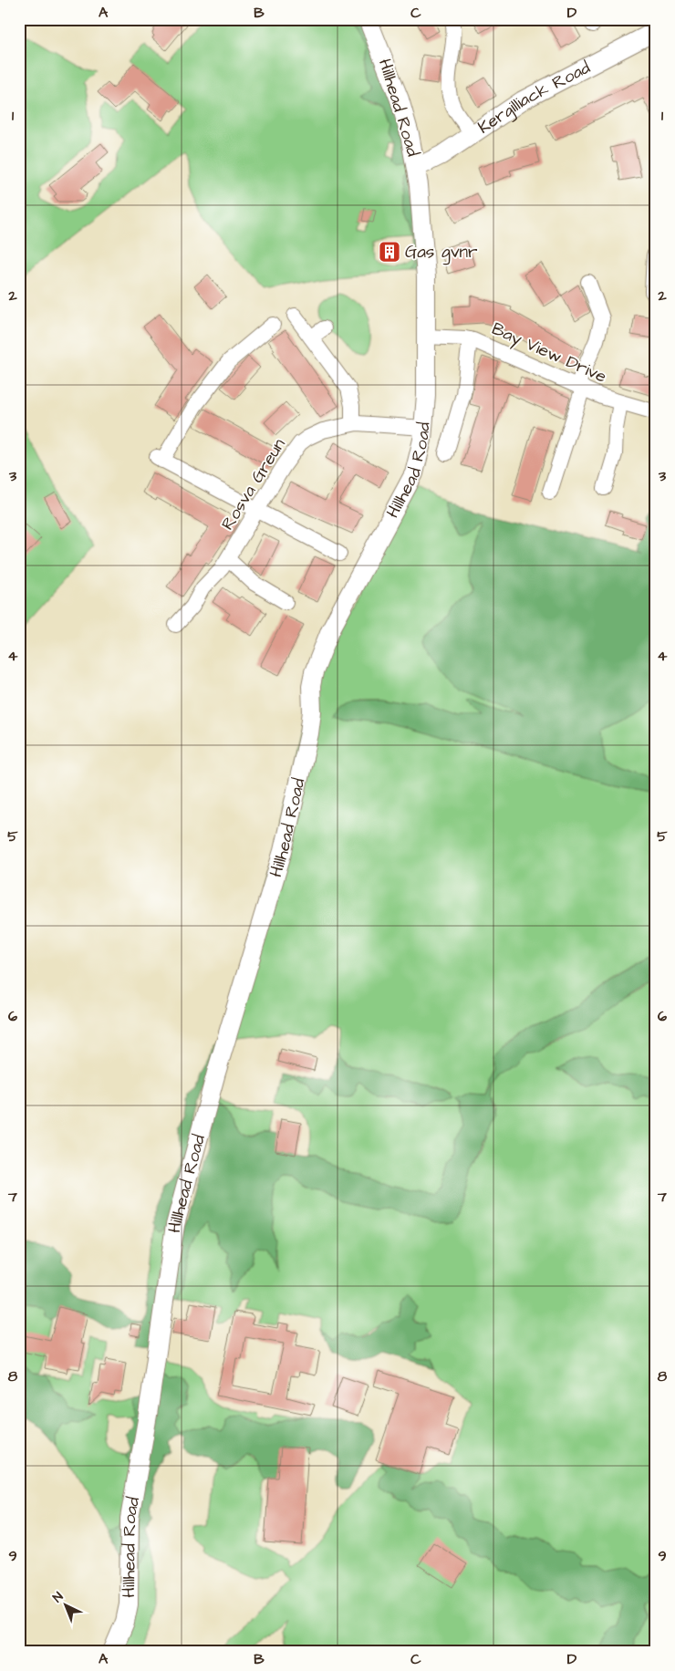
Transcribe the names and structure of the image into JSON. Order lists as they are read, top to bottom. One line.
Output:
{"streets":{"street":["Kergilliack Road","Hillhead Road","Bay View Drive","Rosva Greun"]},"crossings":[["Kergilliack Road","Hillhead Road"],["Hillhead Road","Bay View Drive"],["Hillhead Road","Rosva Greun"]],"places":{"building":["Gas gvnr"]},"north":"top left","grid":{"columns":["A","B","C","D"],"rows":["1","2","3","4","5","6","7","8","9"]}}
